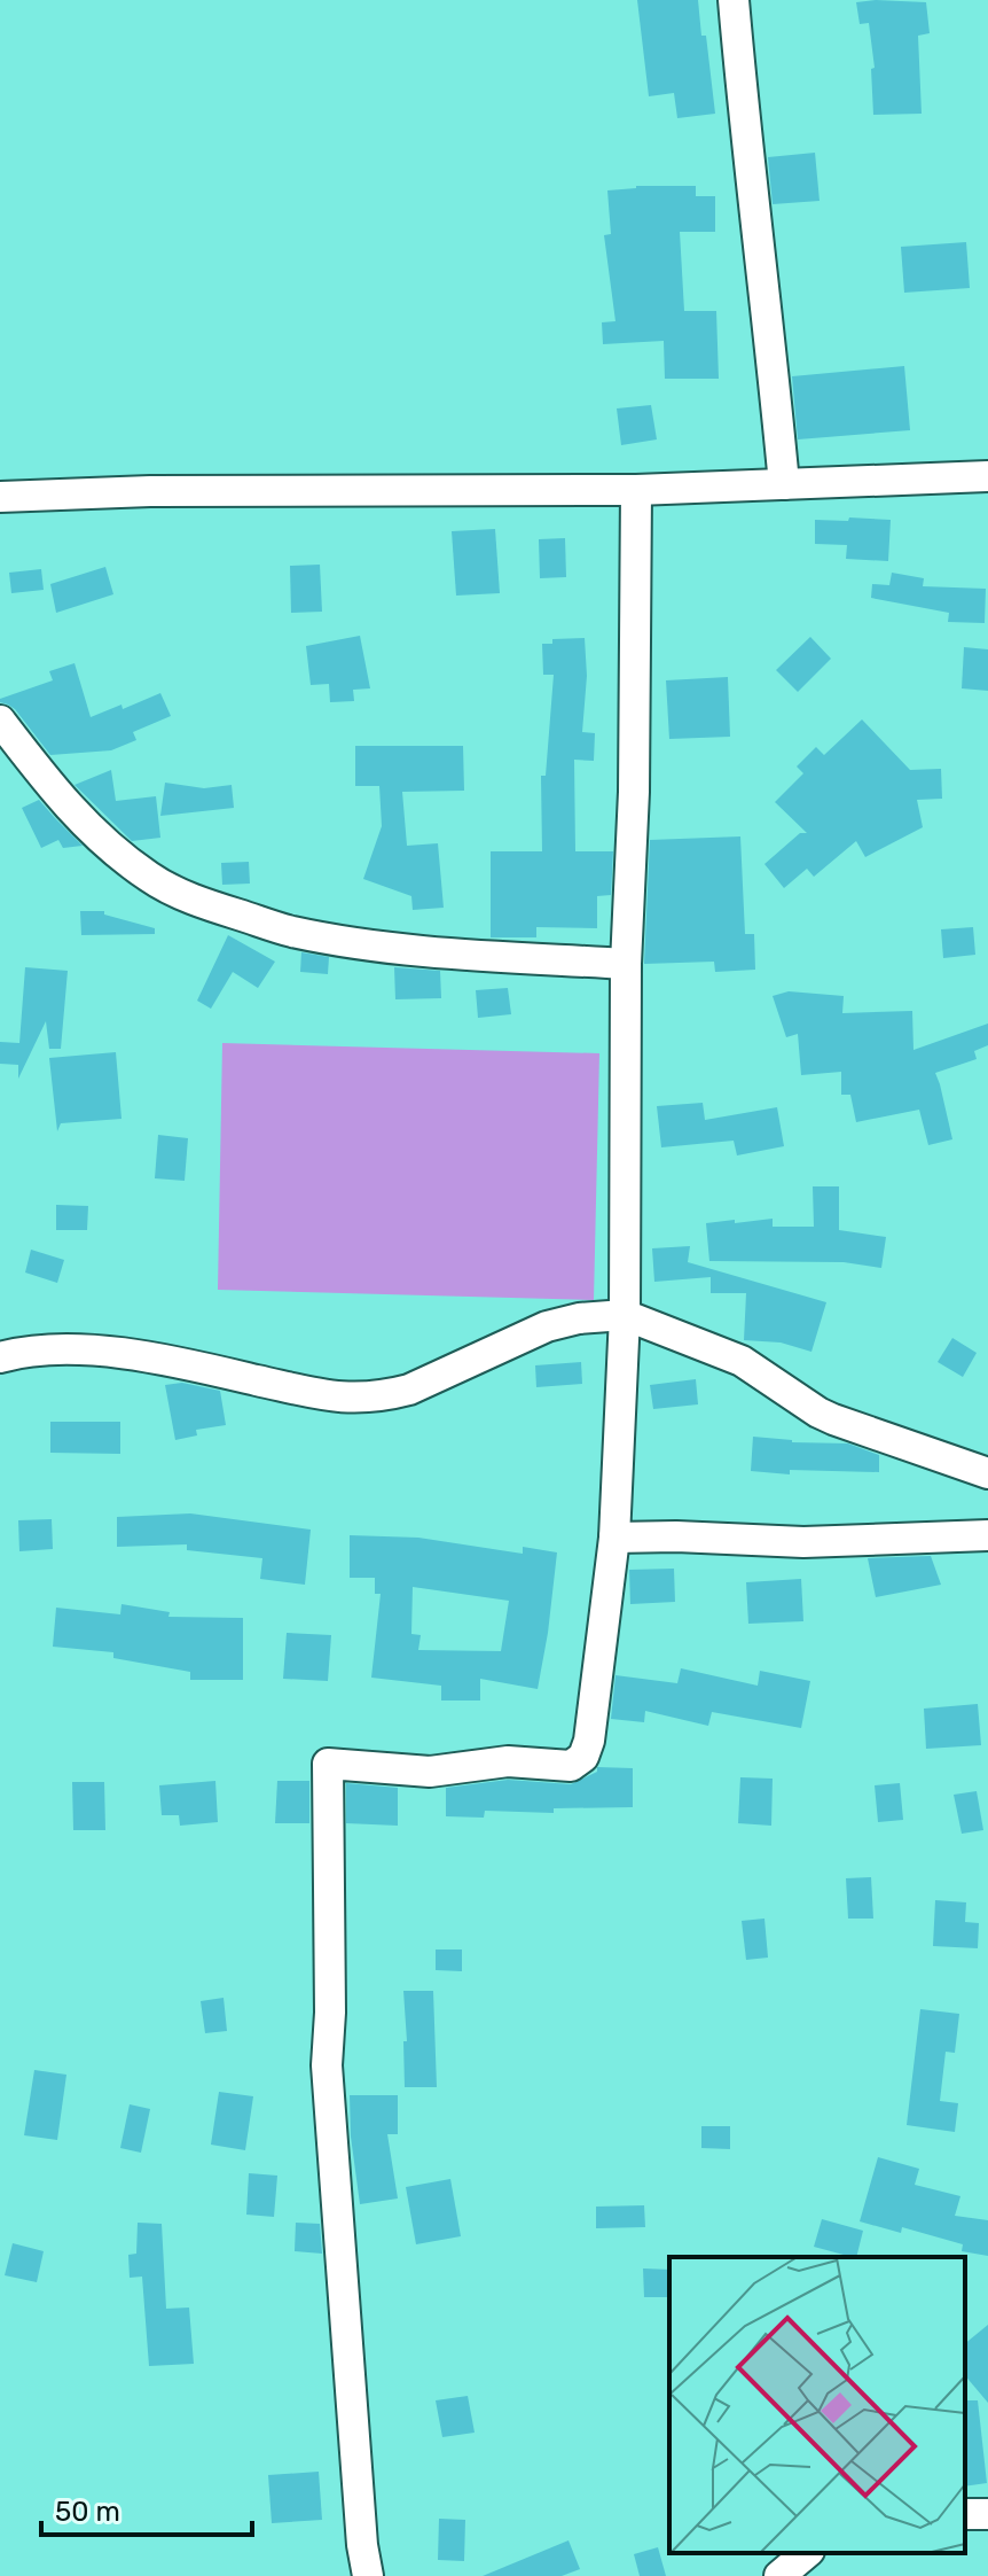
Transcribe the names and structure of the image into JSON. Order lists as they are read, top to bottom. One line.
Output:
{"scale_bar":"50 m"}
